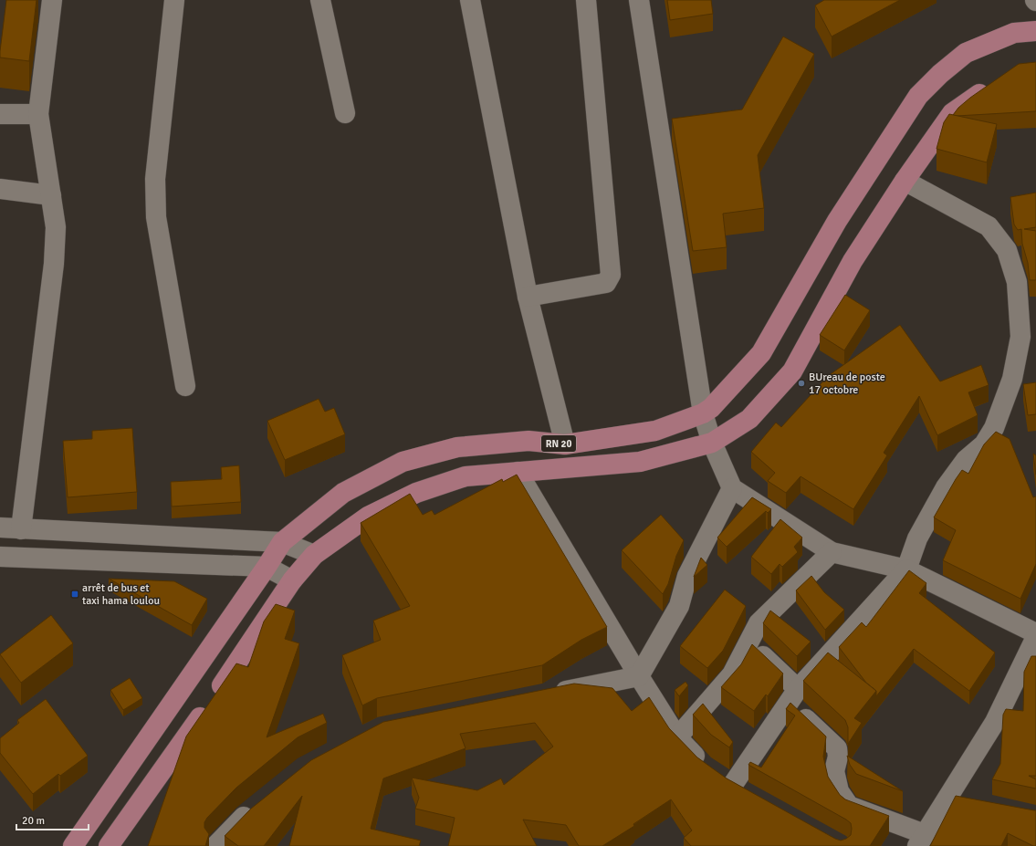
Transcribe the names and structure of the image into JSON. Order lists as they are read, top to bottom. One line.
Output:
{"streets":{"main road":["RN 20"]},"places":{"other":["BUreau de poste 17 octobre"],"transit":["arrêt de bus et taxi hama loulou"]},"scale_bar":"20 m"}
